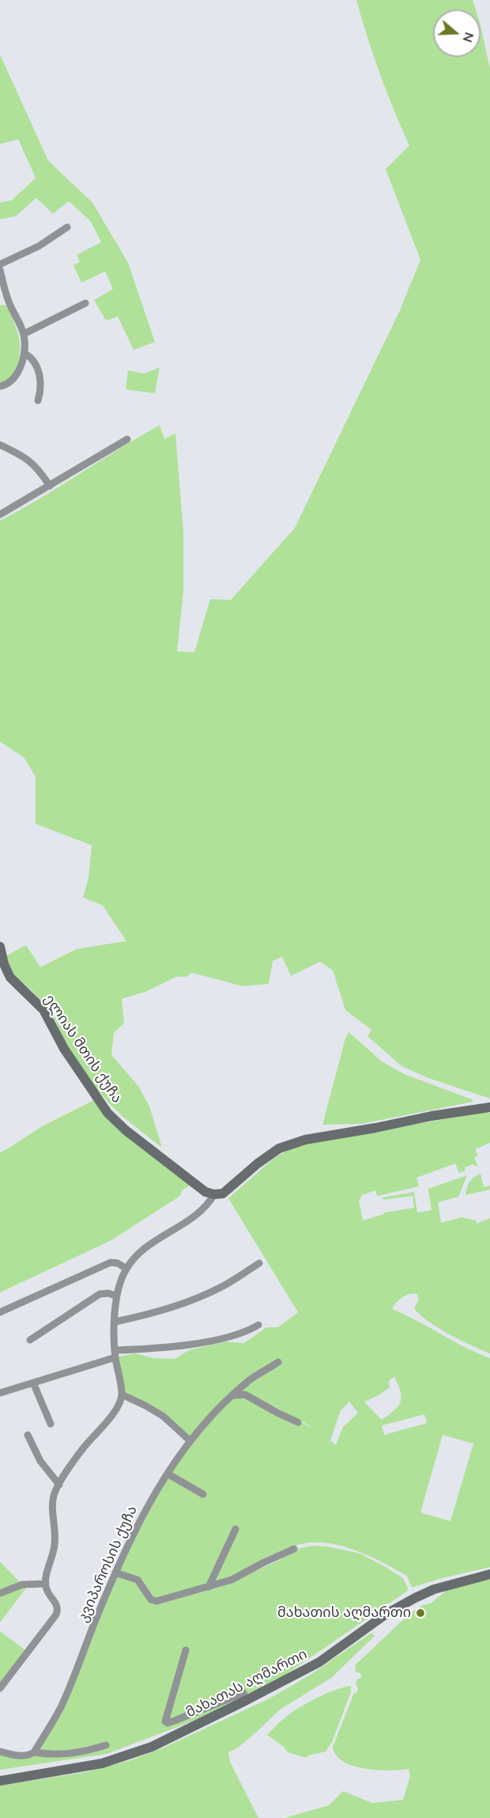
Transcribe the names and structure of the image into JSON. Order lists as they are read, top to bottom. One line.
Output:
{"streets":{"street":["ელიას მთის ქუჩა","კვიპაროსის ქუჩა","მახათას აღმართი"]},"places":["მახათის აღმართი"],"north":"right"}
